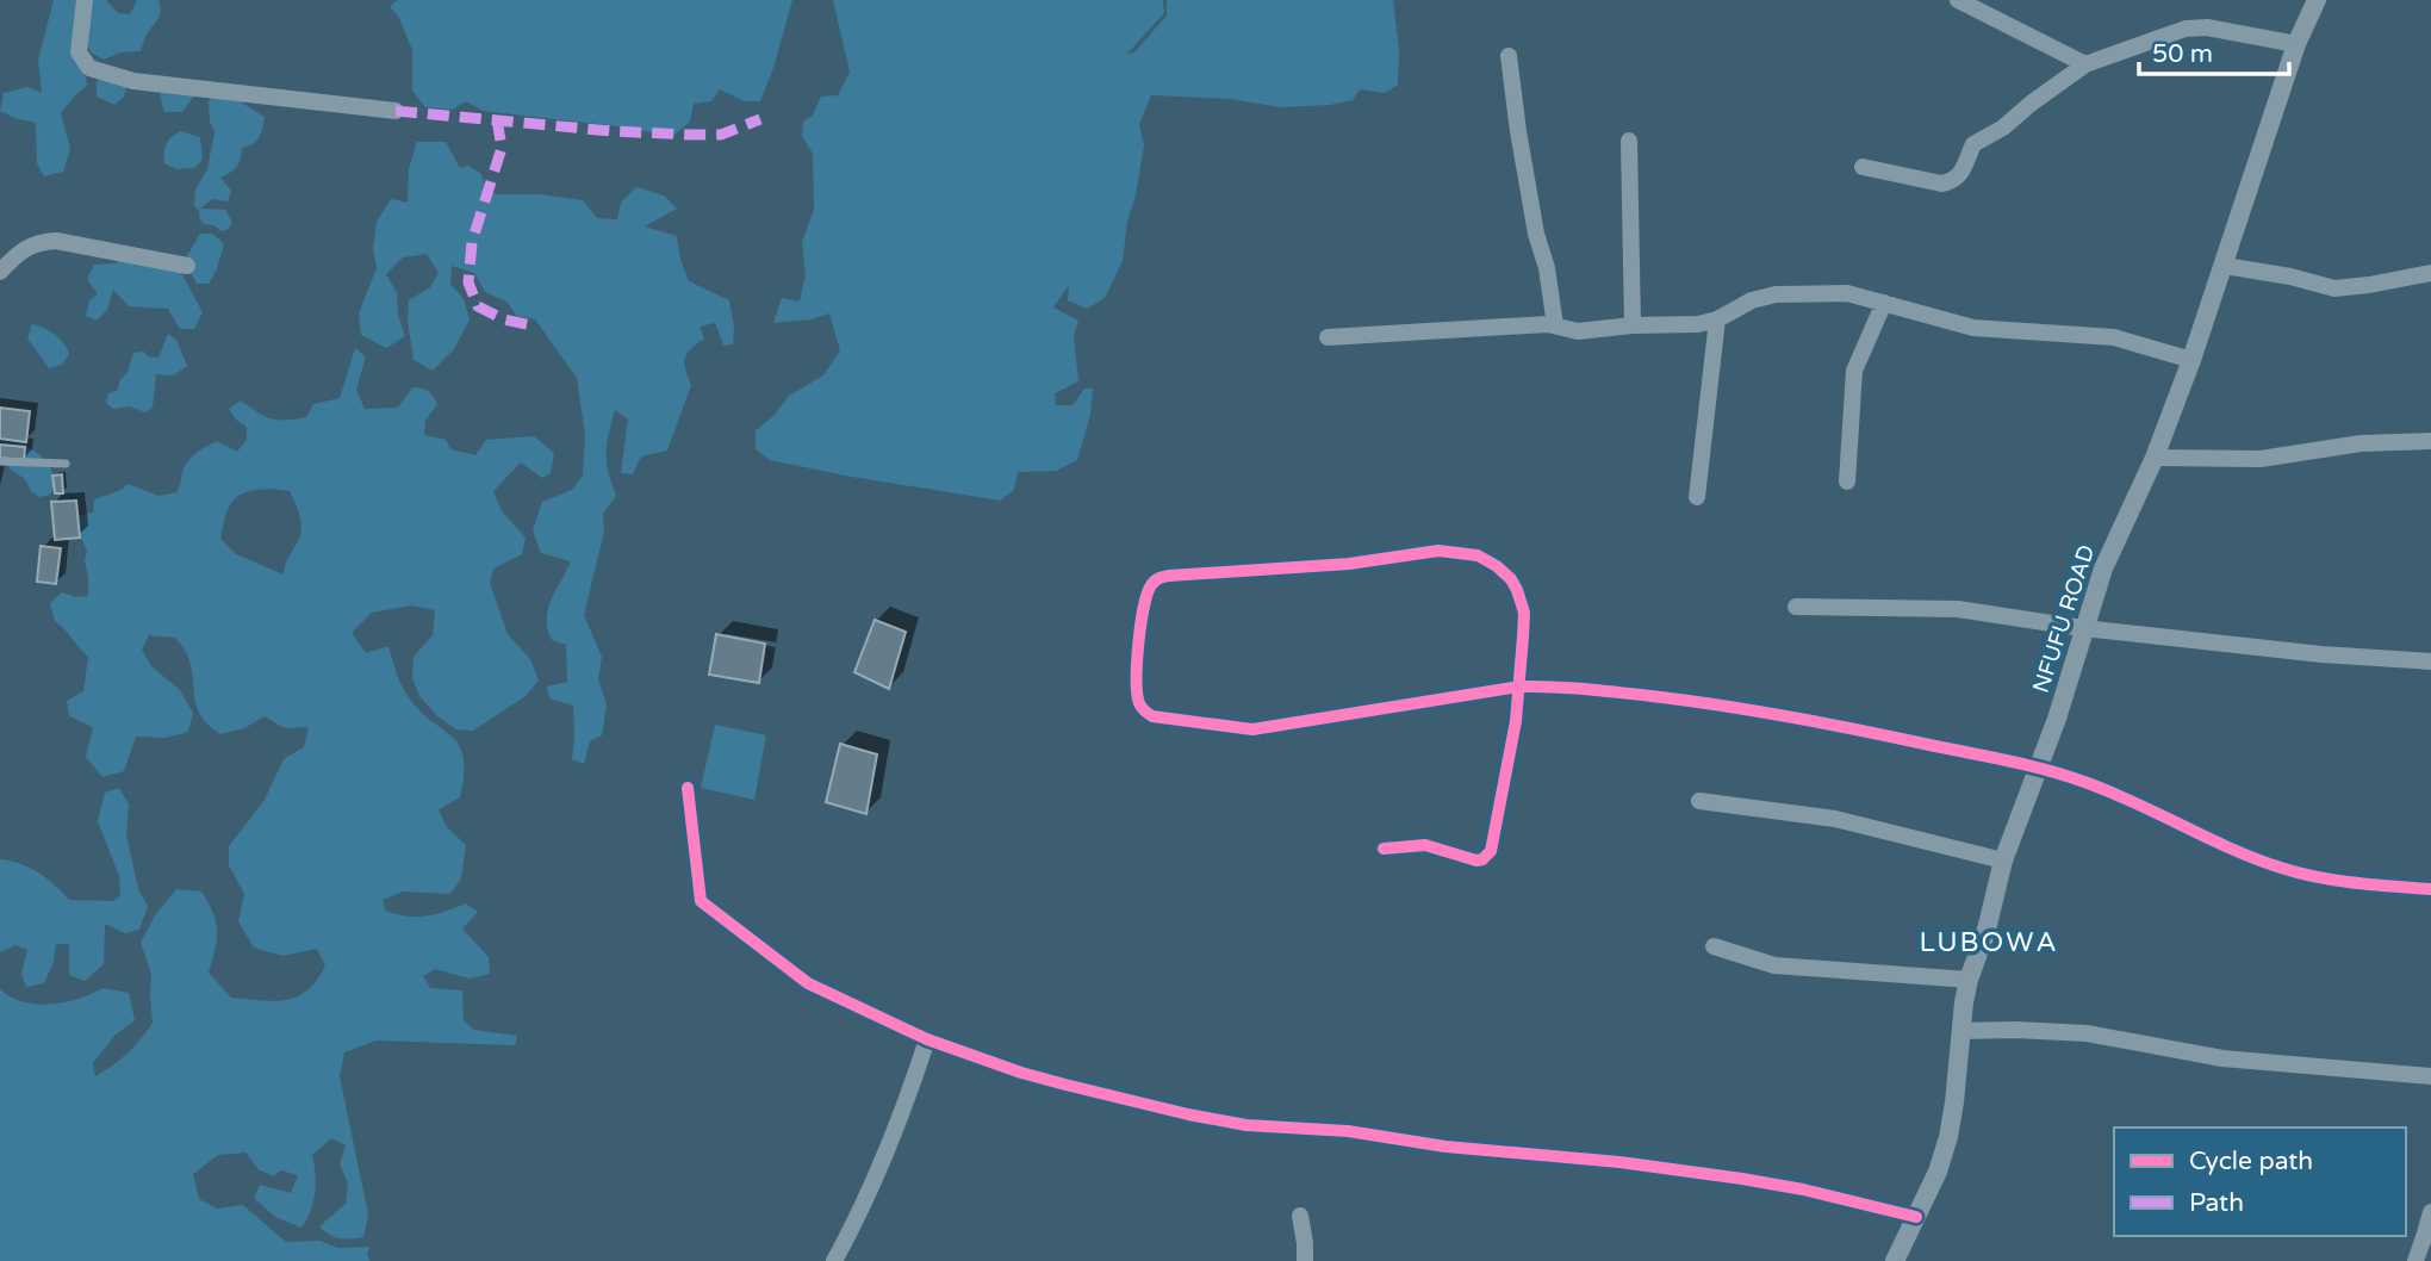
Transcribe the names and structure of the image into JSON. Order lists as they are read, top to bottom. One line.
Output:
{"streets":{"street":["NFUFU ROAD"]},"districts":["LUBOWA"],"legend":["Cycle path","Path"],"scale_bar":"50 m"}
